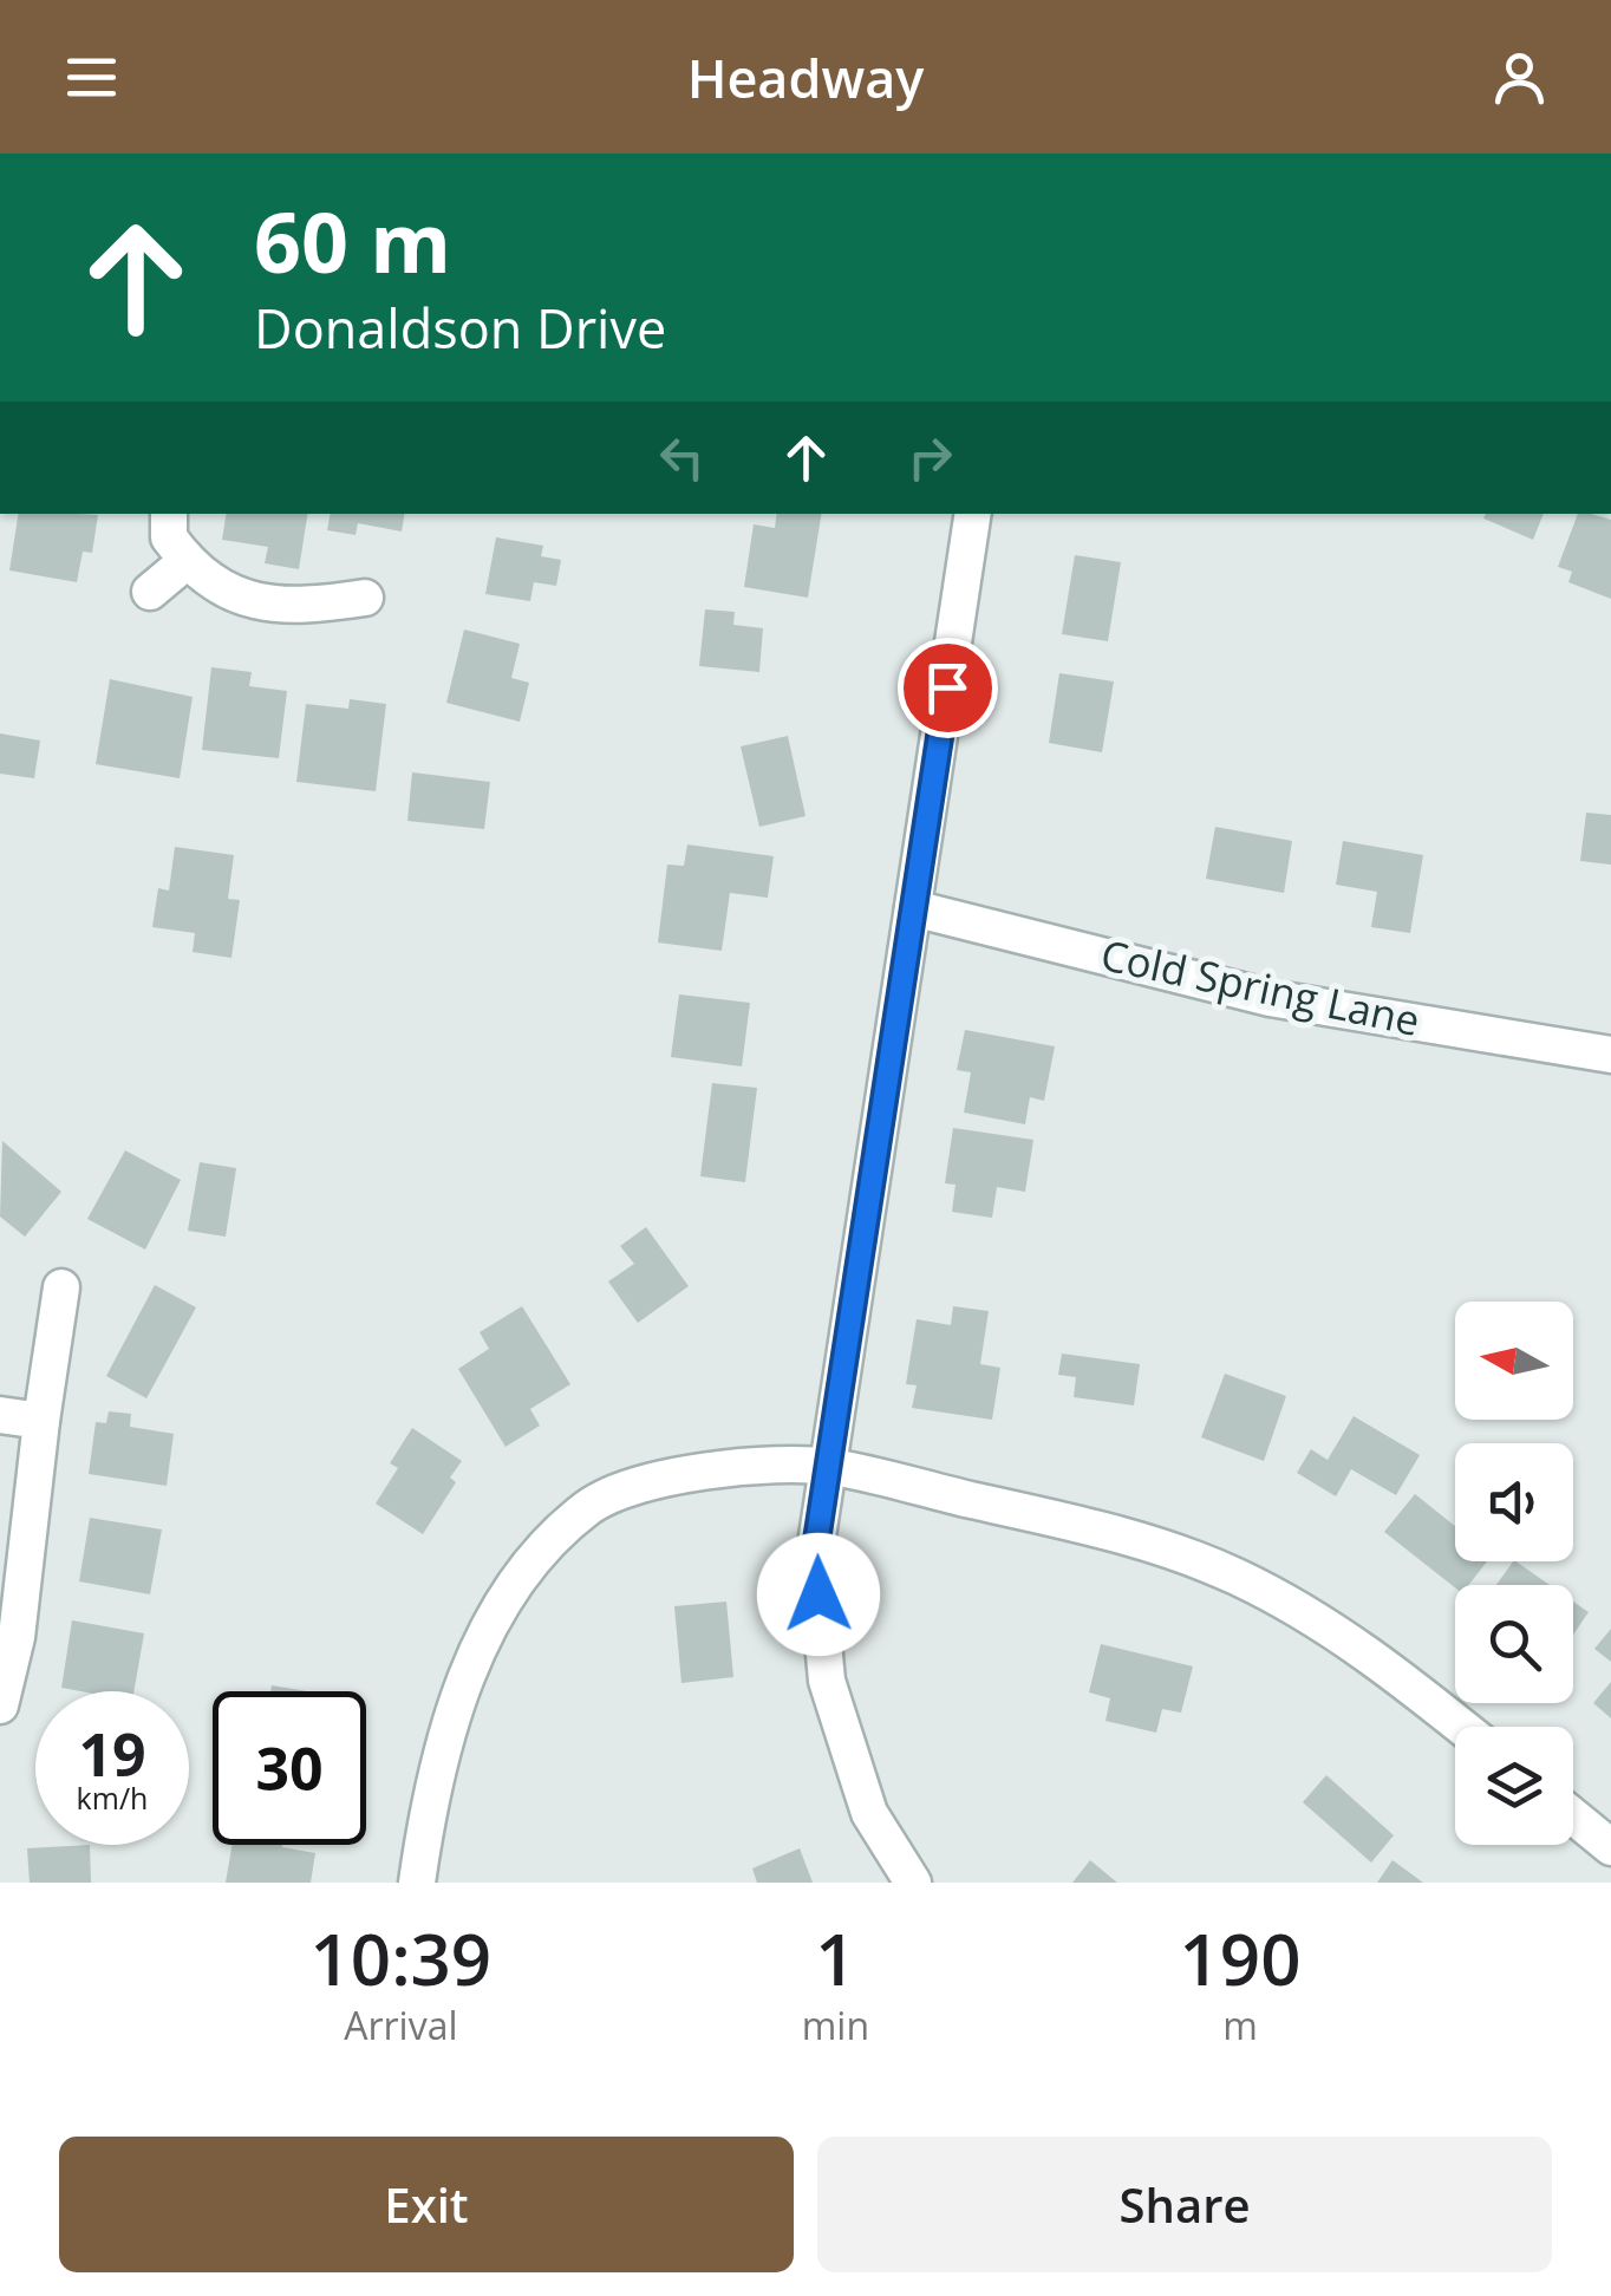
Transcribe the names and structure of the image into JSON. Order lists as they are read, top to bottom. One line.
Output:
{"streets":{"street":["Cold Spring Lane"]},"north":"left","page":{"header":"Headway","turn":["60 m","Donaldson Drive"],"speed":"19 km/h","limit":"30","eta":["10:39","Arrival","1","min","190","m"],"buttons":["Exit","Share"]}}
